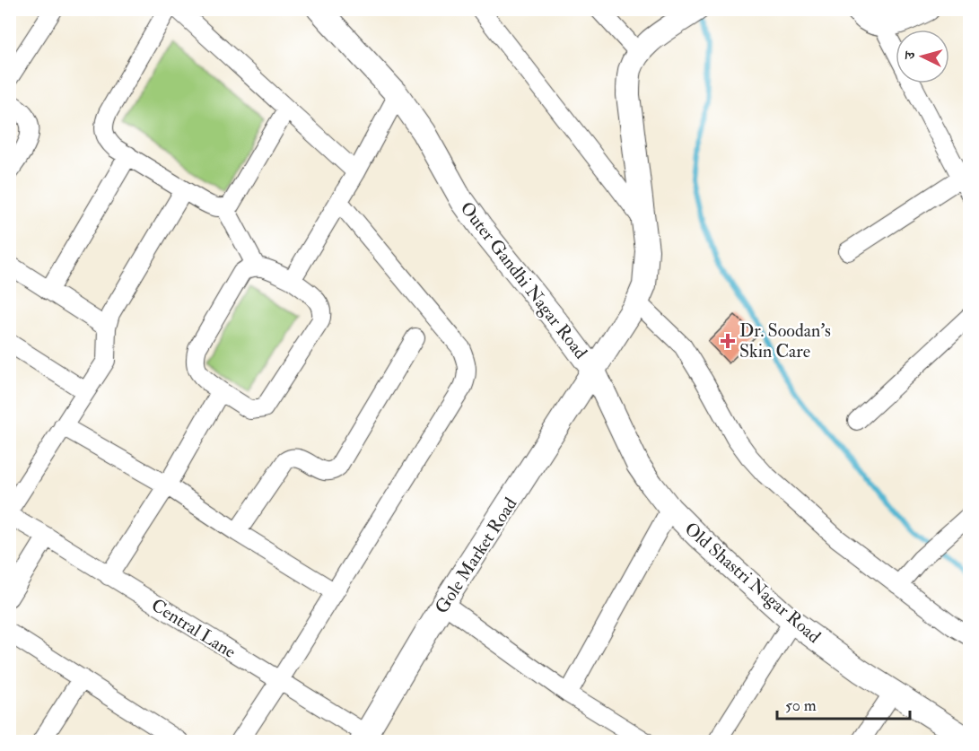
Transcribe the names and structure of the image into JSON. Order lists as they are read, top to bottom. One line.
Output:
{"streets":{"street":["Outer Gandhi Nagar Road","Gole Market Road","Old Shastri Nagar Road","Central Lane"]},"crossings":[["Outer Gandhi Nagar Road","Gole Market Road"],["Outer Gandhi Nagar Road","Old Shastri Nagar Road"],["Gole Market Road","Old Shastri Nagar Road"],["Gole Market Road","Central Lane"]],"places":{"health":["Dr. Soodan's Skin Care"]},"scale_bar":"50 m","north":"left"}
